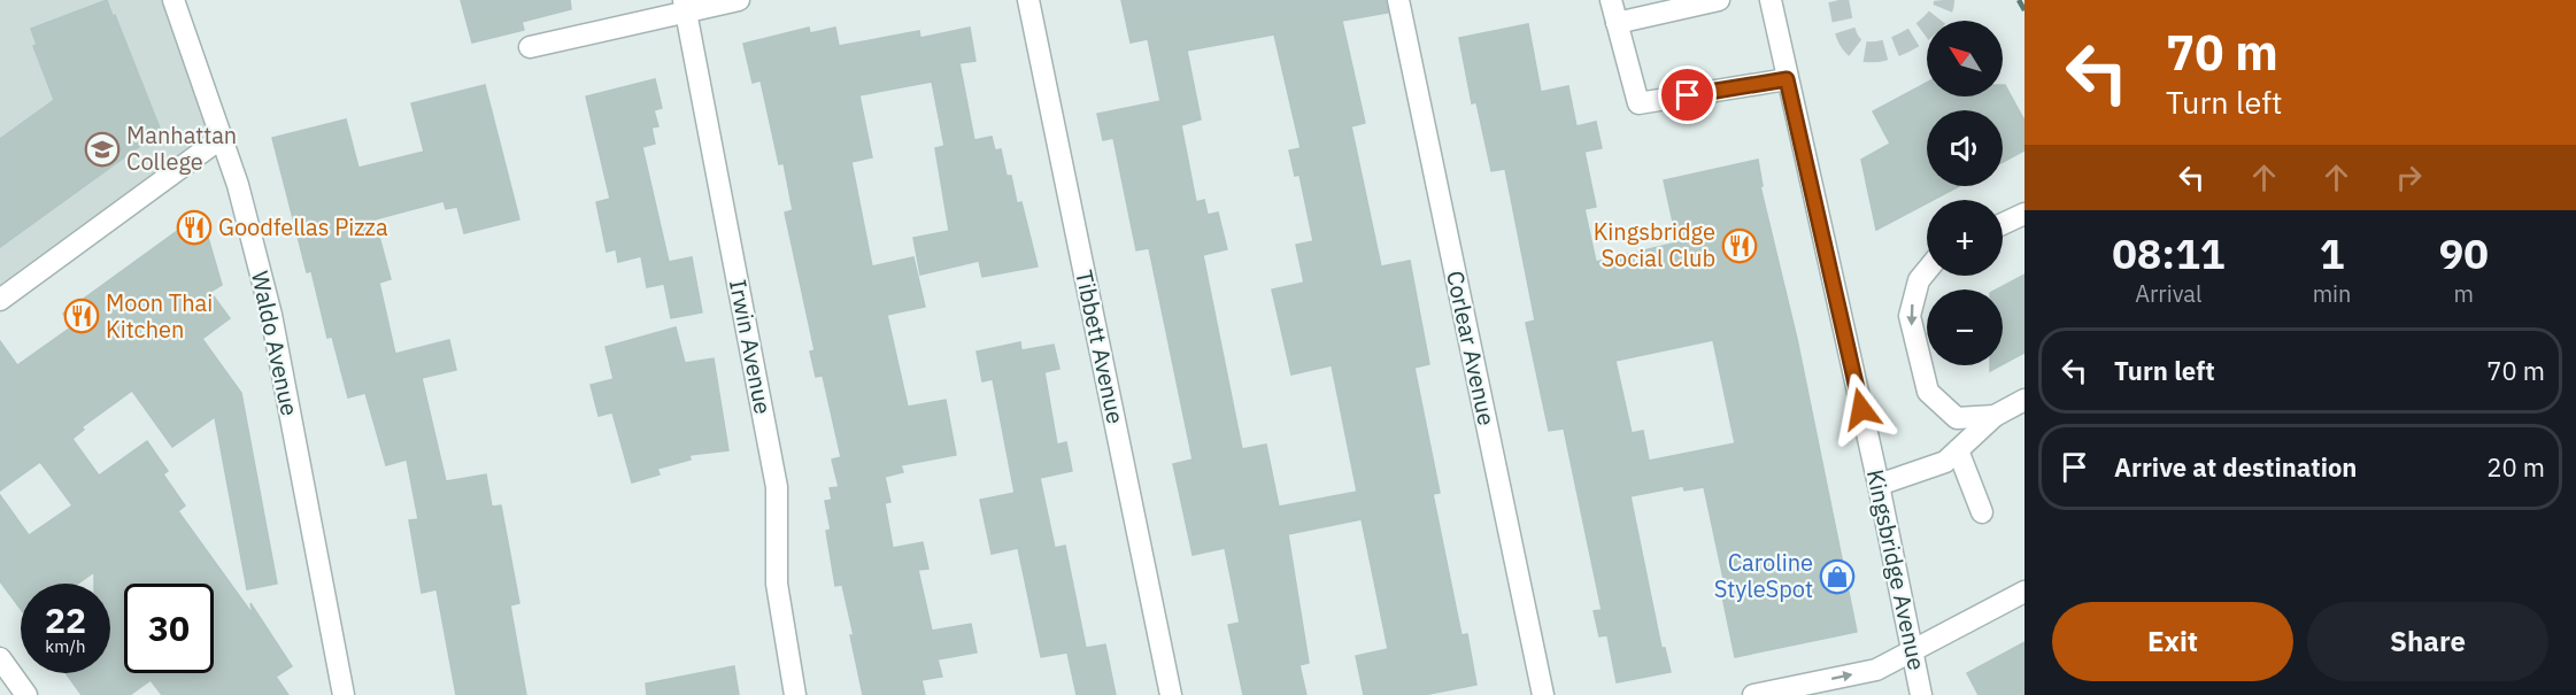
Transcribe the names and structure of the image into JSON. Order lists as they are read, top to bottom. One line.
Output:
{"streets":{"street":["Waldo Avenue","Irwin Avenue","Tibbett Avenue","Corlear Avenue","Kingsbridge Avenue"]},"places":{"school or university":["Manhattan College"],"restaurant":["Goodfellas Pizza","Kingsbridge Social Club","Moon Thai Kitchen"],"shop":["Caroline StyleSpot"]},"north":"top left","page":{"turn":["70 m","Turn left"],"map_buttons":["+","−"],"eta":["08:11","Arrival","1","min","90","m"],"list":[{"name":"Turn left","value":"70 m"},{"name":"Arrive at destination","value":"20 m"}],"speed":"22 km/h","limit":"30","buttons":["Exit","Share"]}}
